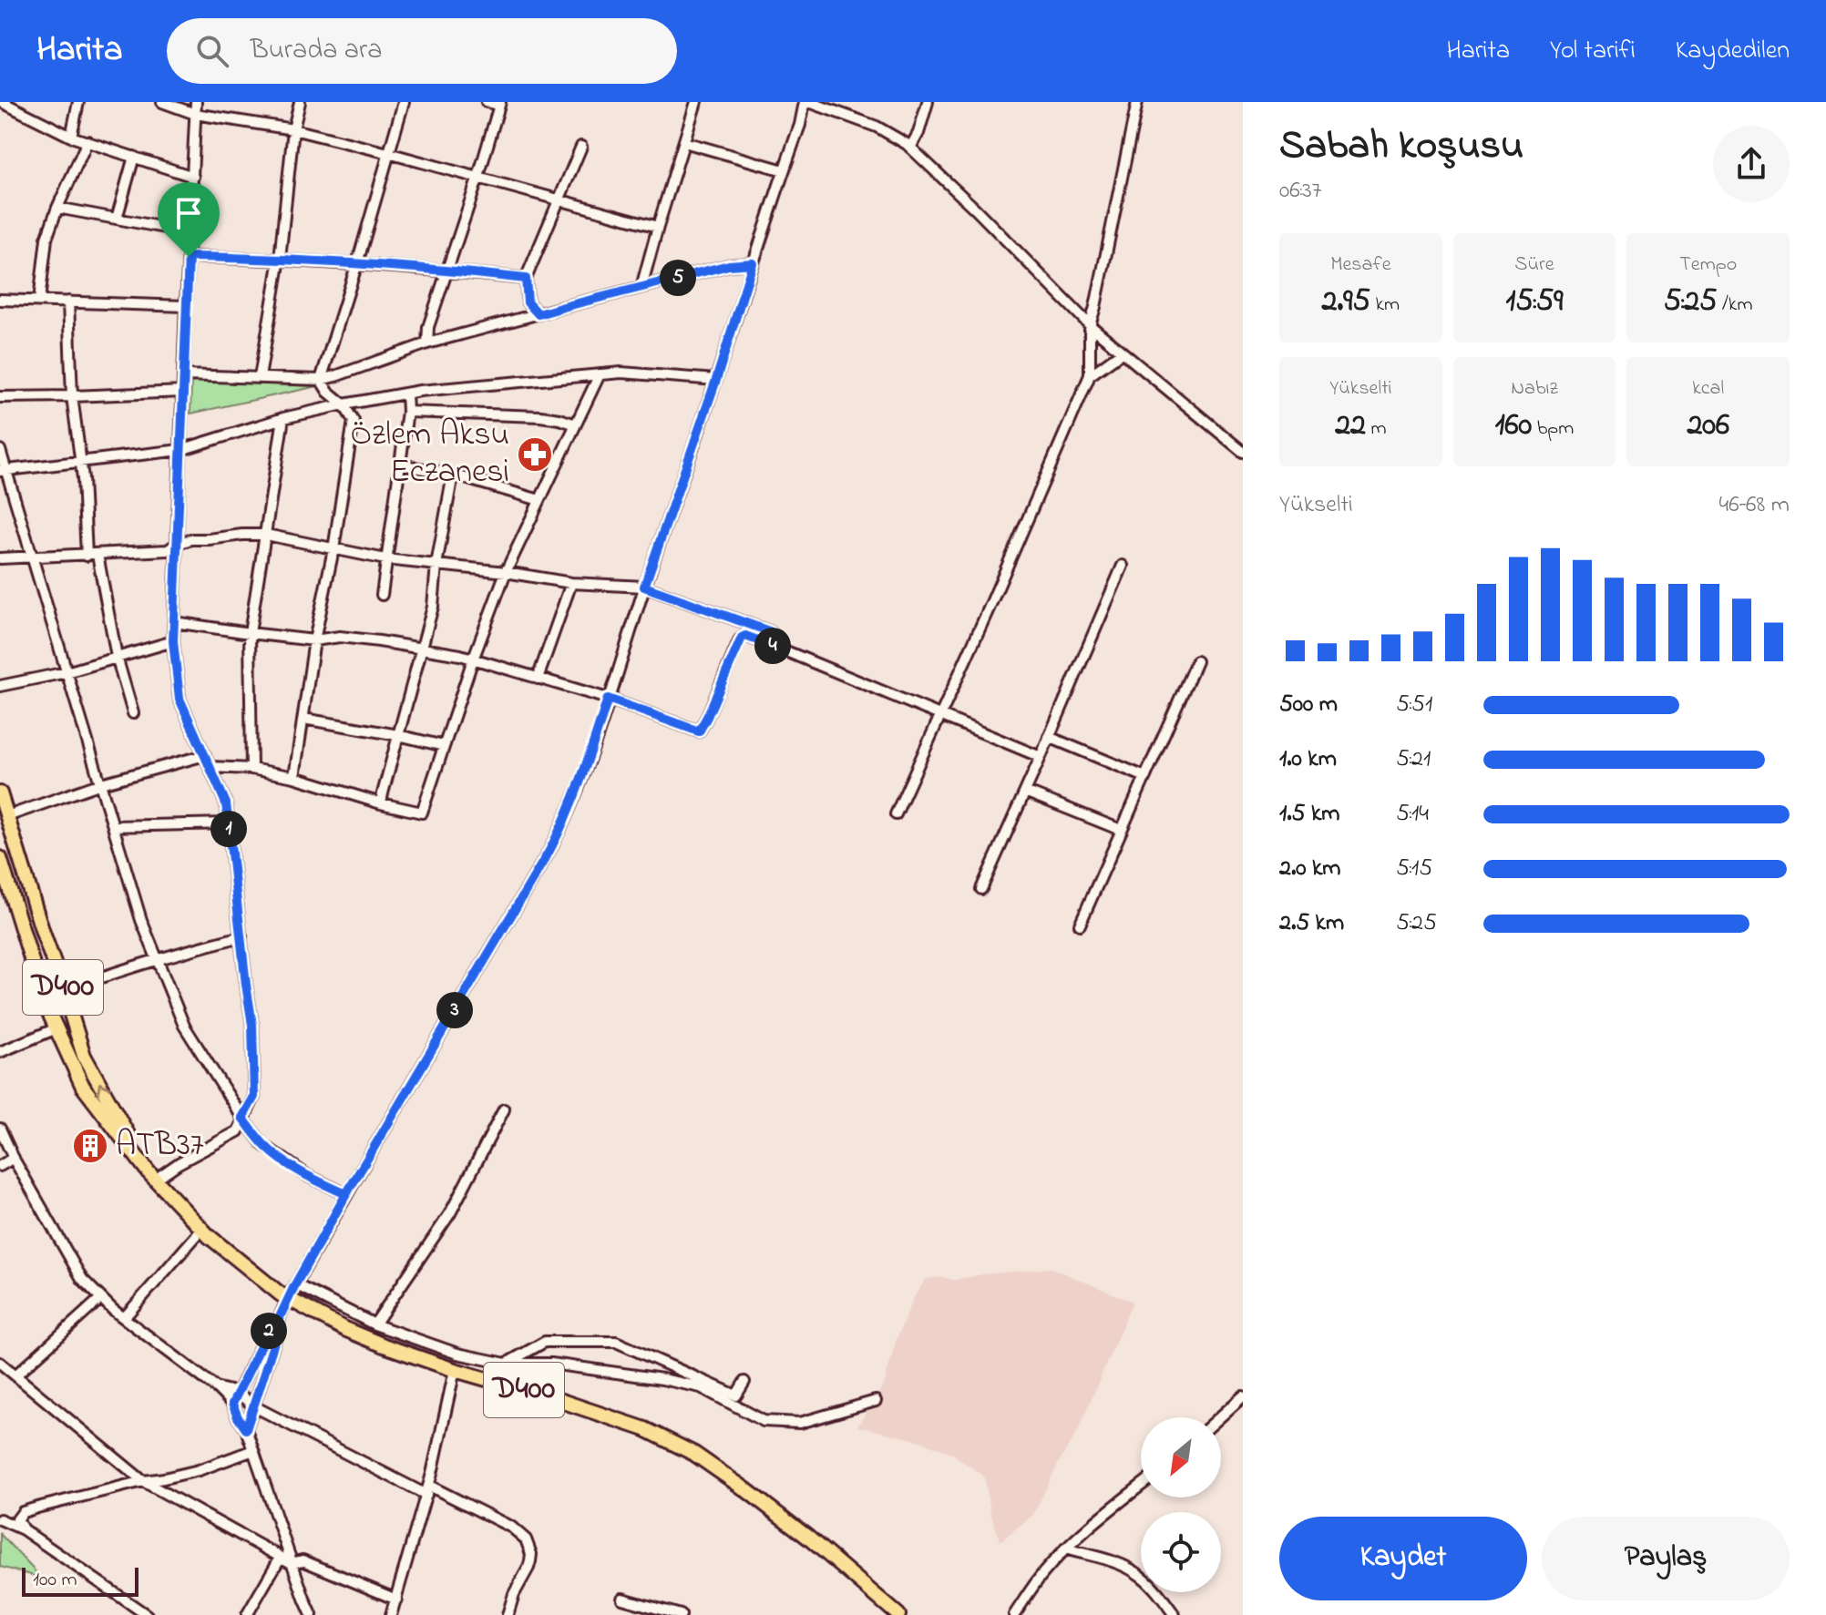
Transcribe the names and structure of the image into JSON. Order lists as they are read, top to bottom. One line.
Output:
{"streets":{"highway":["D400"]},"places":{"pharmacy":["Özlem Aksu Eczanesi"],"building":["ATB37"]},"scale_bar":"100 m","north":"bottom left","page":{"header":"Harita","search":"Burada ara","nav":["Harita","Yol tarifi","Kaydedilen"],"heading":["Sabah koşusu","06:37"],"stats":[["Mesafe","2.95 km"],["Süre","15:59"],["Tempo","5:25 /km"],["Yükselti","22 m"],["Nabız","160 bpm"],["kcal","206"]],"pins":["5","4","1","3","2"],"chart":["Yükselti","46–68 m"],"list":[{"name":"500 m","note":"5:51"},{"name":"1.0 km","note":"5:21"},{"name":"1.5 km","note":"5:14"},{"name":"2.0 km","note":"5:15"},{"name":"2.5 km","note":"5:25"}],"buttons":["Kaydet","Paylaş"],"scale":"100 m"}}
